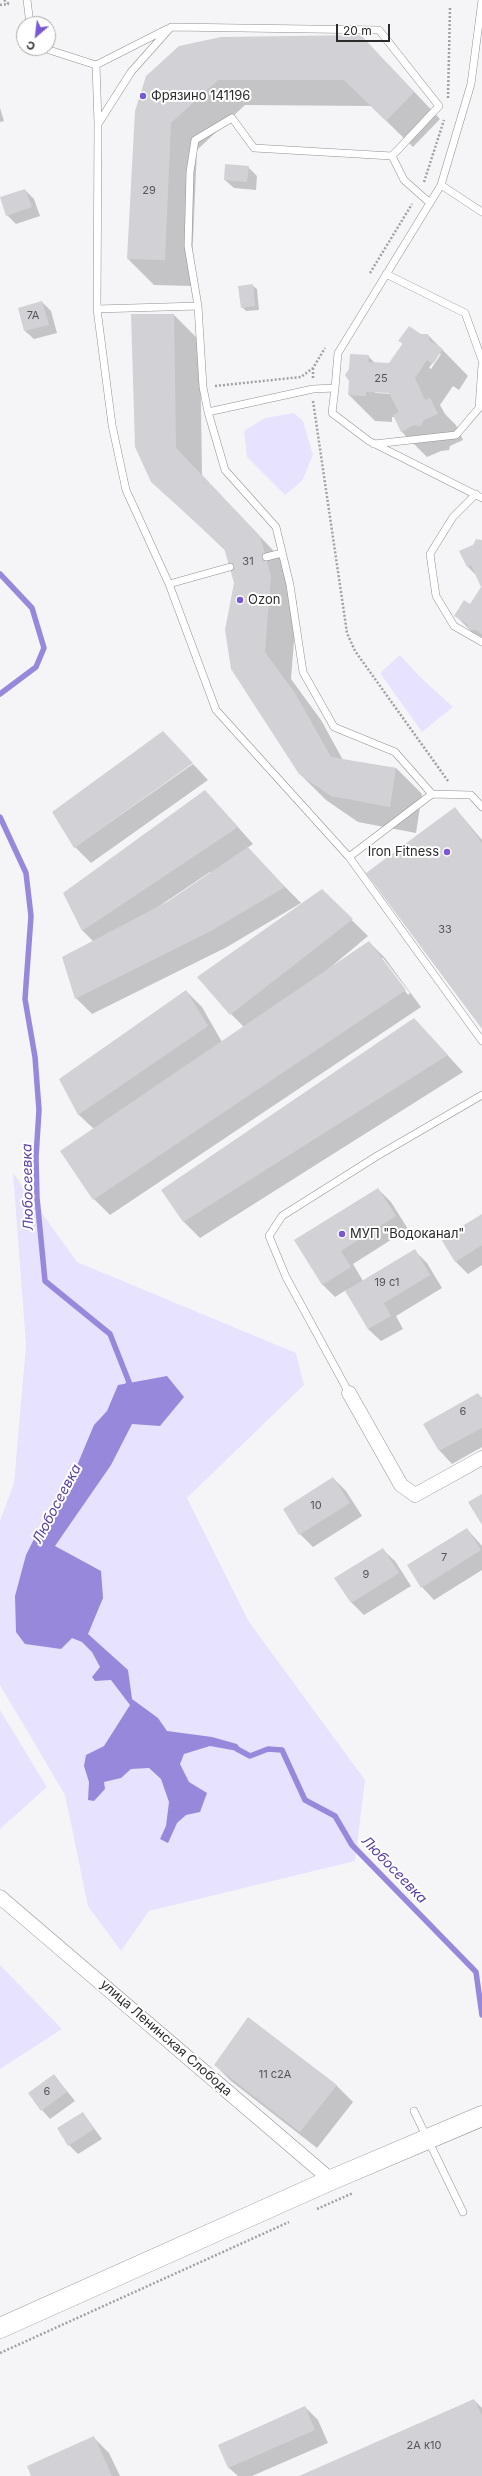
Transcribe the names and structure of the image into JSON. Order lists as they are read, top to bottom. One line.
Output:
{"streets":{"street":["улица Ленинская Слобода"]},"water":["Любосеевка"],"places":["Фрязино 141196","Ozon","Iron Fitness","МУП \"Водоканал\""],"house_numbers":["29","7А","25","31","33","19 с1","6","10","7","9","11 с2А","6","2А к10"],"scale_bar":"20 m","north":"bottom left"}
